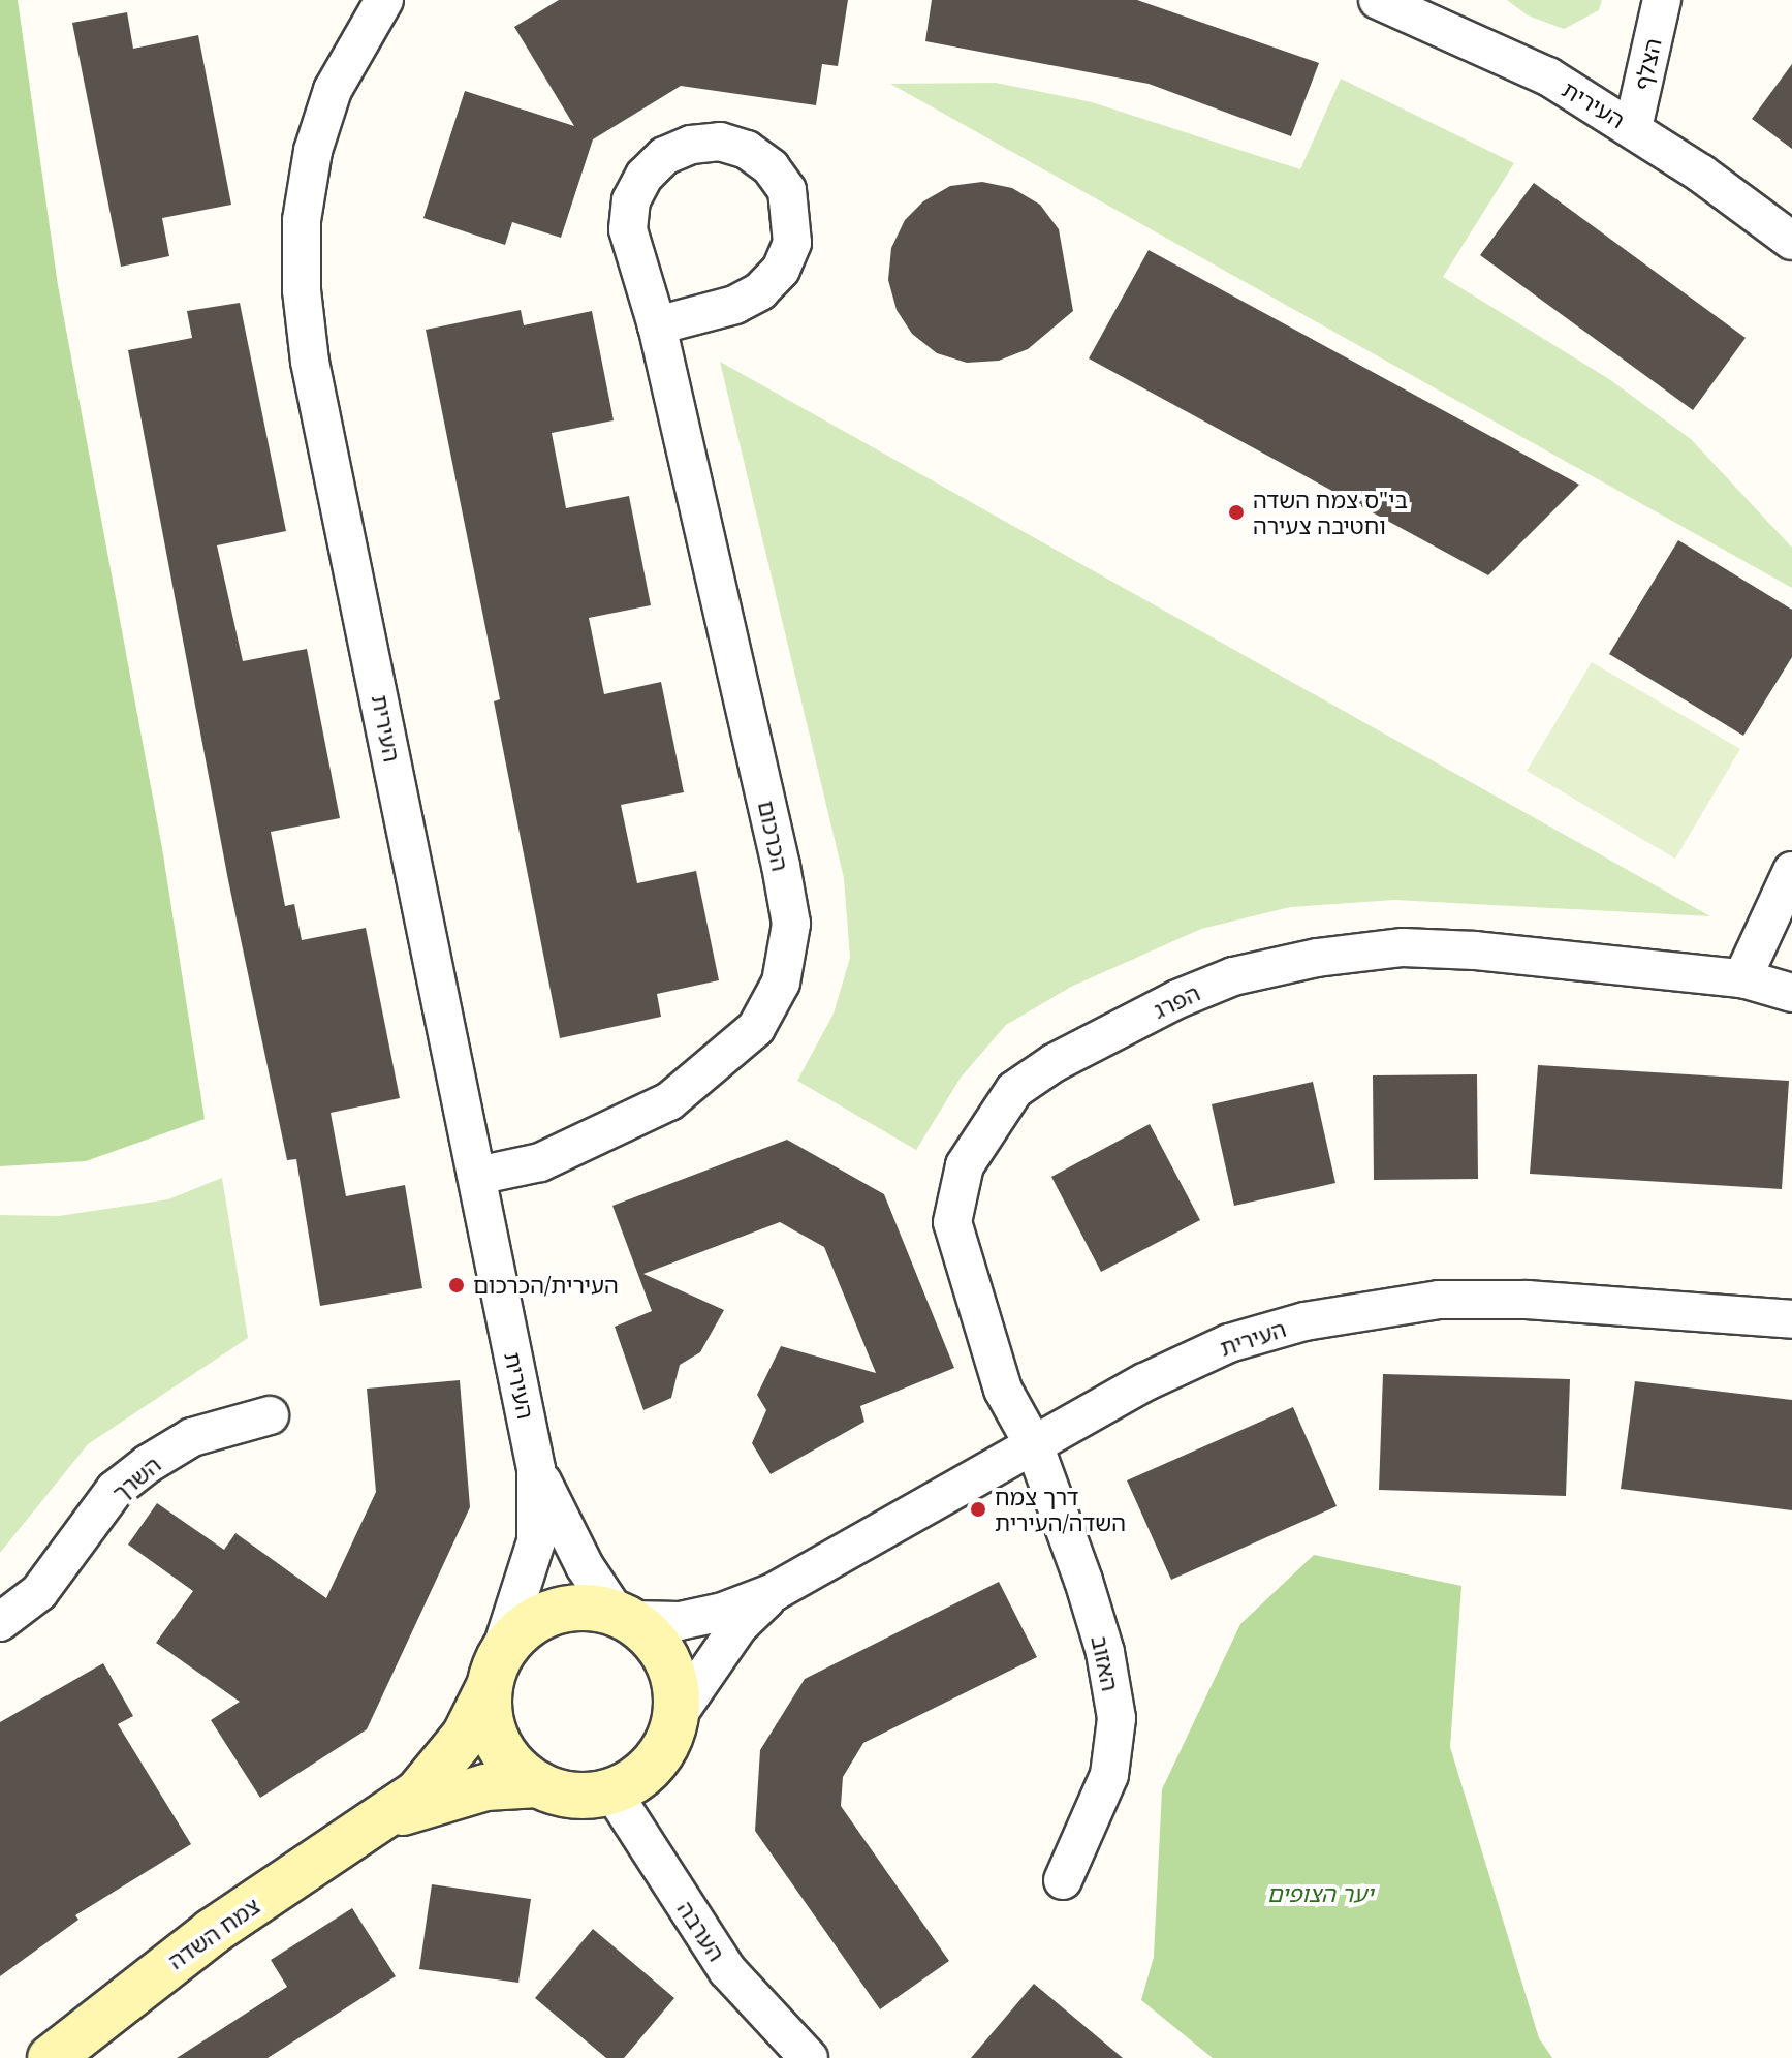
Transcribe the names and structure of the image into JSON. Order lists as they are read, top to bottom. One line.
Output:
{"streets":{"street":["הצלף","העירית","הכרכום","הפרג","השרך","האזוב","הערבה","צמח השדה"]},"crossings":[["הצלף","העירית"],["העירית","הכרכום"],["העירית","הפרג"],["העירית","האזוב"],["העירית","הערבה"],["העירית","צמח השדה"],["הפרג","האזוב"],["הערבה","צמח השדה"]],"parks":["יער הצופים"],"places":["בי\"ס צמח השדה וחטיבה צעירה","העירית/הכרכום","דרך צמח השדה/העירית"]}
